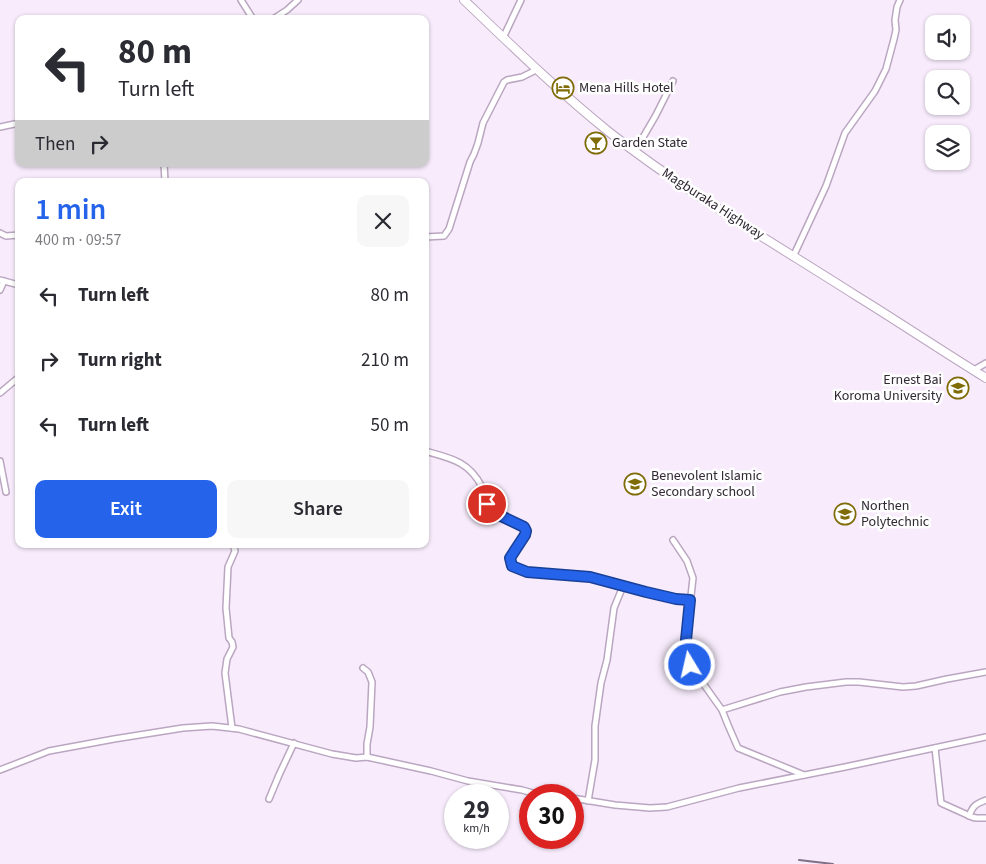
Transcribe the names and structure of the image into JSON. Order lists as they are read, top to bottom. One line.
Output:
{"streets":{"main road":["Magburaka Highway"]},"places":{"hotel":["Mena Hills Hotel"],"bar":["Garden State"],"school or university":["Ernest Bai Koroma University","Benevolent Islamic Secondary school","Northen Polytechnic"]},"page":{"turn":["80 m","Turn left"],"then":"Then","heading":["1 min","400 m · 09:57"],"list":[{"name":"Turn left","value":"80 m"},{"name":"Turn right","value":"210 m"},{"name":"Turn left","value":"50 m"}],"buttons":["Exit","Share"],"speed":"29 km/h","limit":"30"}}
